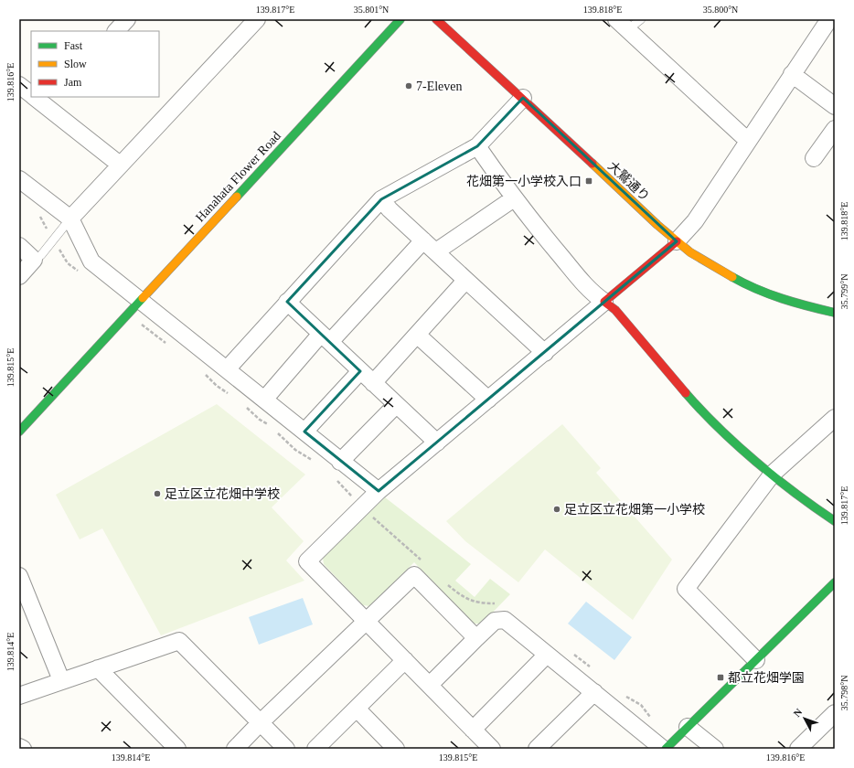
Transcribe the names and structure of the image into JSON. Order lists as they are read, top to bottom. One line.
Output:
{"streets":{"street":["Hanahata Flower Road","大鷲通り"]},"places":{"other":["7-Eleven","足立区立花畑中学校","足立区立花畑第一小学校"],"transit":["花畑第一小学校入口","都立花畑学園"]},"legend":["Fast","Slow","Jam"],"north":"top left","coordinates":["139.817°E","35.801°N","139.818°E","35.800°N","139.816°E","35.799°N","139.815°E","139.814°E","35.798°N"]}
